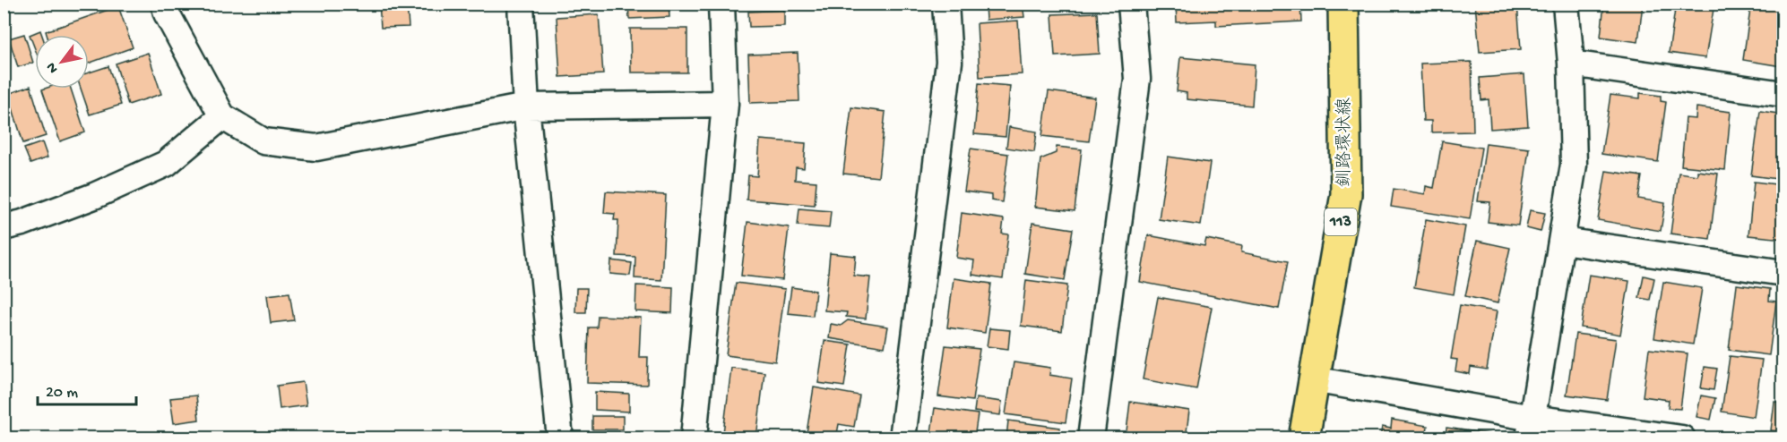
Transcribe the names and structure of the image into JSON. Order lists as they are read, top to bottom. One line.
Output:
{"streets":{"main road":["釧路環状線","113"]},"scale_bar":"20 m","north":"bottom left"}
